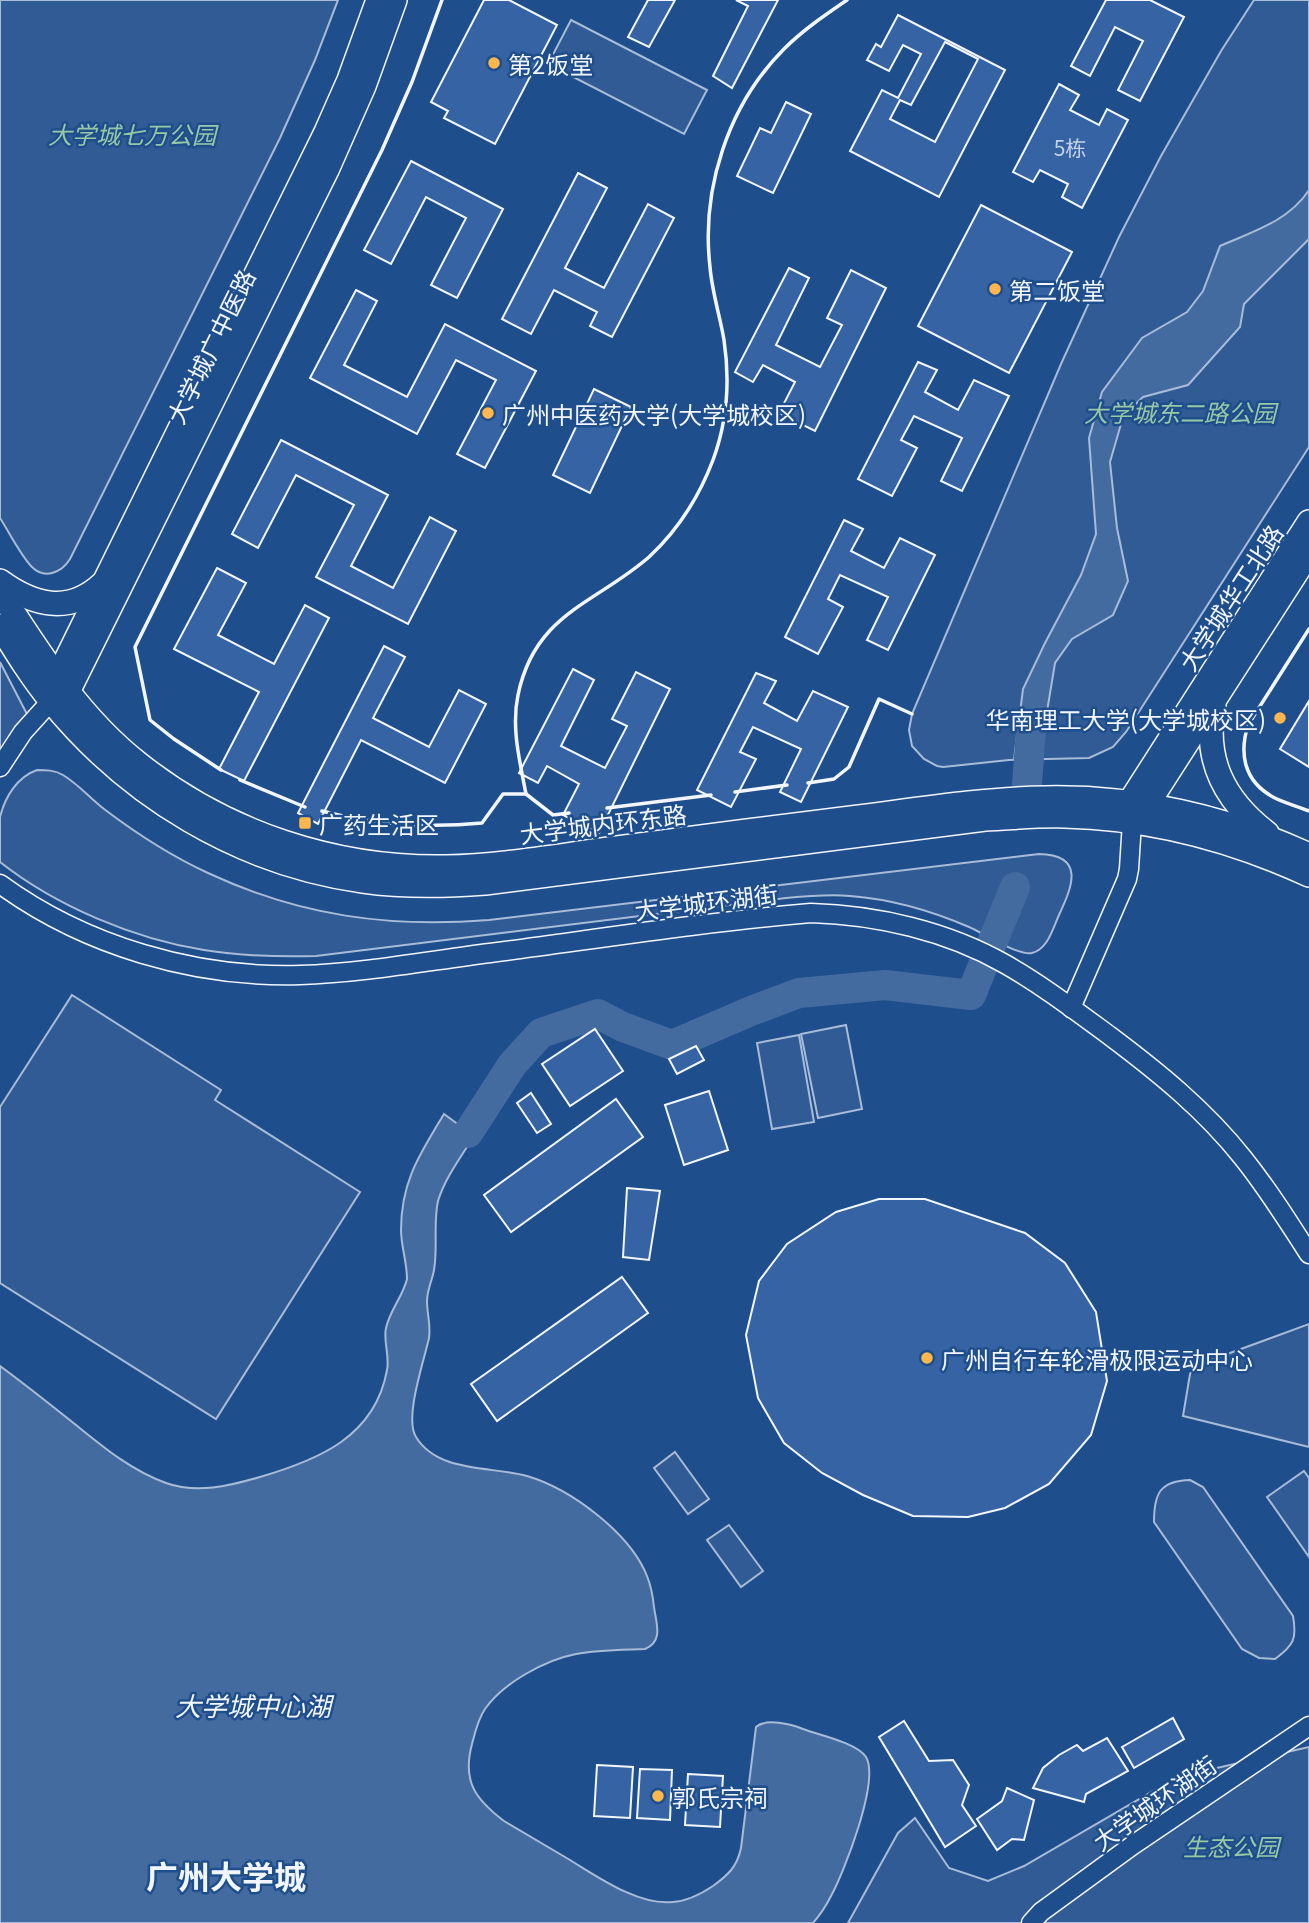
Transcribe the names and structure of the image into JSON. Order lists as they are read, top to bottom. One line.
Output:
{"streets":{"main road":["大学城广中医路","大学城华工北路","大学城内环东路"],"street":["大学城环湖街"]},"crossings":[["大学城广中医路","大学城内环东路"],["大学城华工北路","大学城内环东路"]],"districts":["广州大学城"],"water":["大学城中心湖"],"parks":["大学城七万公园","大学城东二路公园","生态公园"],"places":{"other":["第2饭堂","第二饭堂","广州中医药大学(大学城校区)","华南理工大学(大学城校区)","广州自行车轮滑极限运动中心","郭氏宗祠"],"transit":["广药生活区"]},"house_numbers":["5栋"]}
